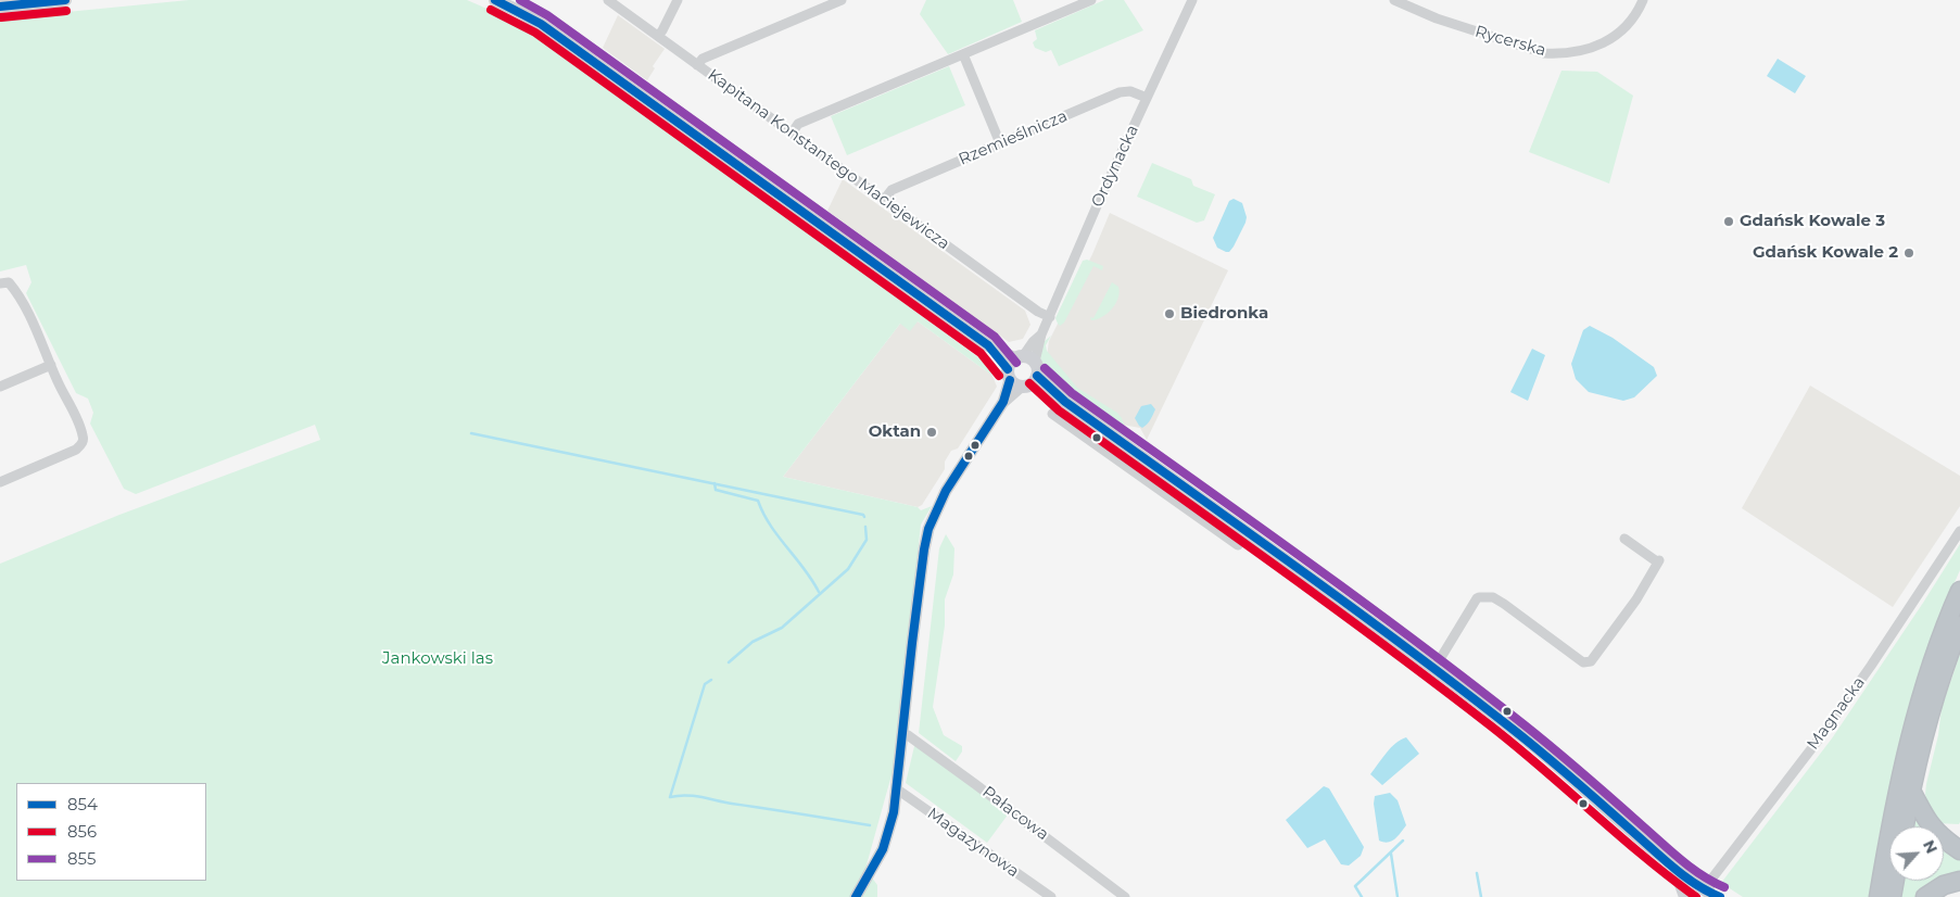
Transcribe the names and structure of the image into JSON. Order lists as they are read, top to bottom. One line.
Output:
{"streets":{"street":["Rycerska","Rzemieślnicza","Kapitana Konstantego Maciejewicza","Ordynacka","Magnacka","Pałacowa","Magazynowa"]},"crossings":[["Rzemieślnicza","Kapitana Konstantego Maciejewicza"],["Rzemieślnicza","Ordynacka"],["Kapitana Konstantego Maciejewicza","Ordynacka"]],"parks":["Jankowski las"],"places":["Gdańsk Kowale 3","Gdańsk Kowale 2","Biedronka","Oktan"],"lines":["transit line 854","transit line 855","transit line 856"],"legend":["854","856","855"],"north":"top right"}
